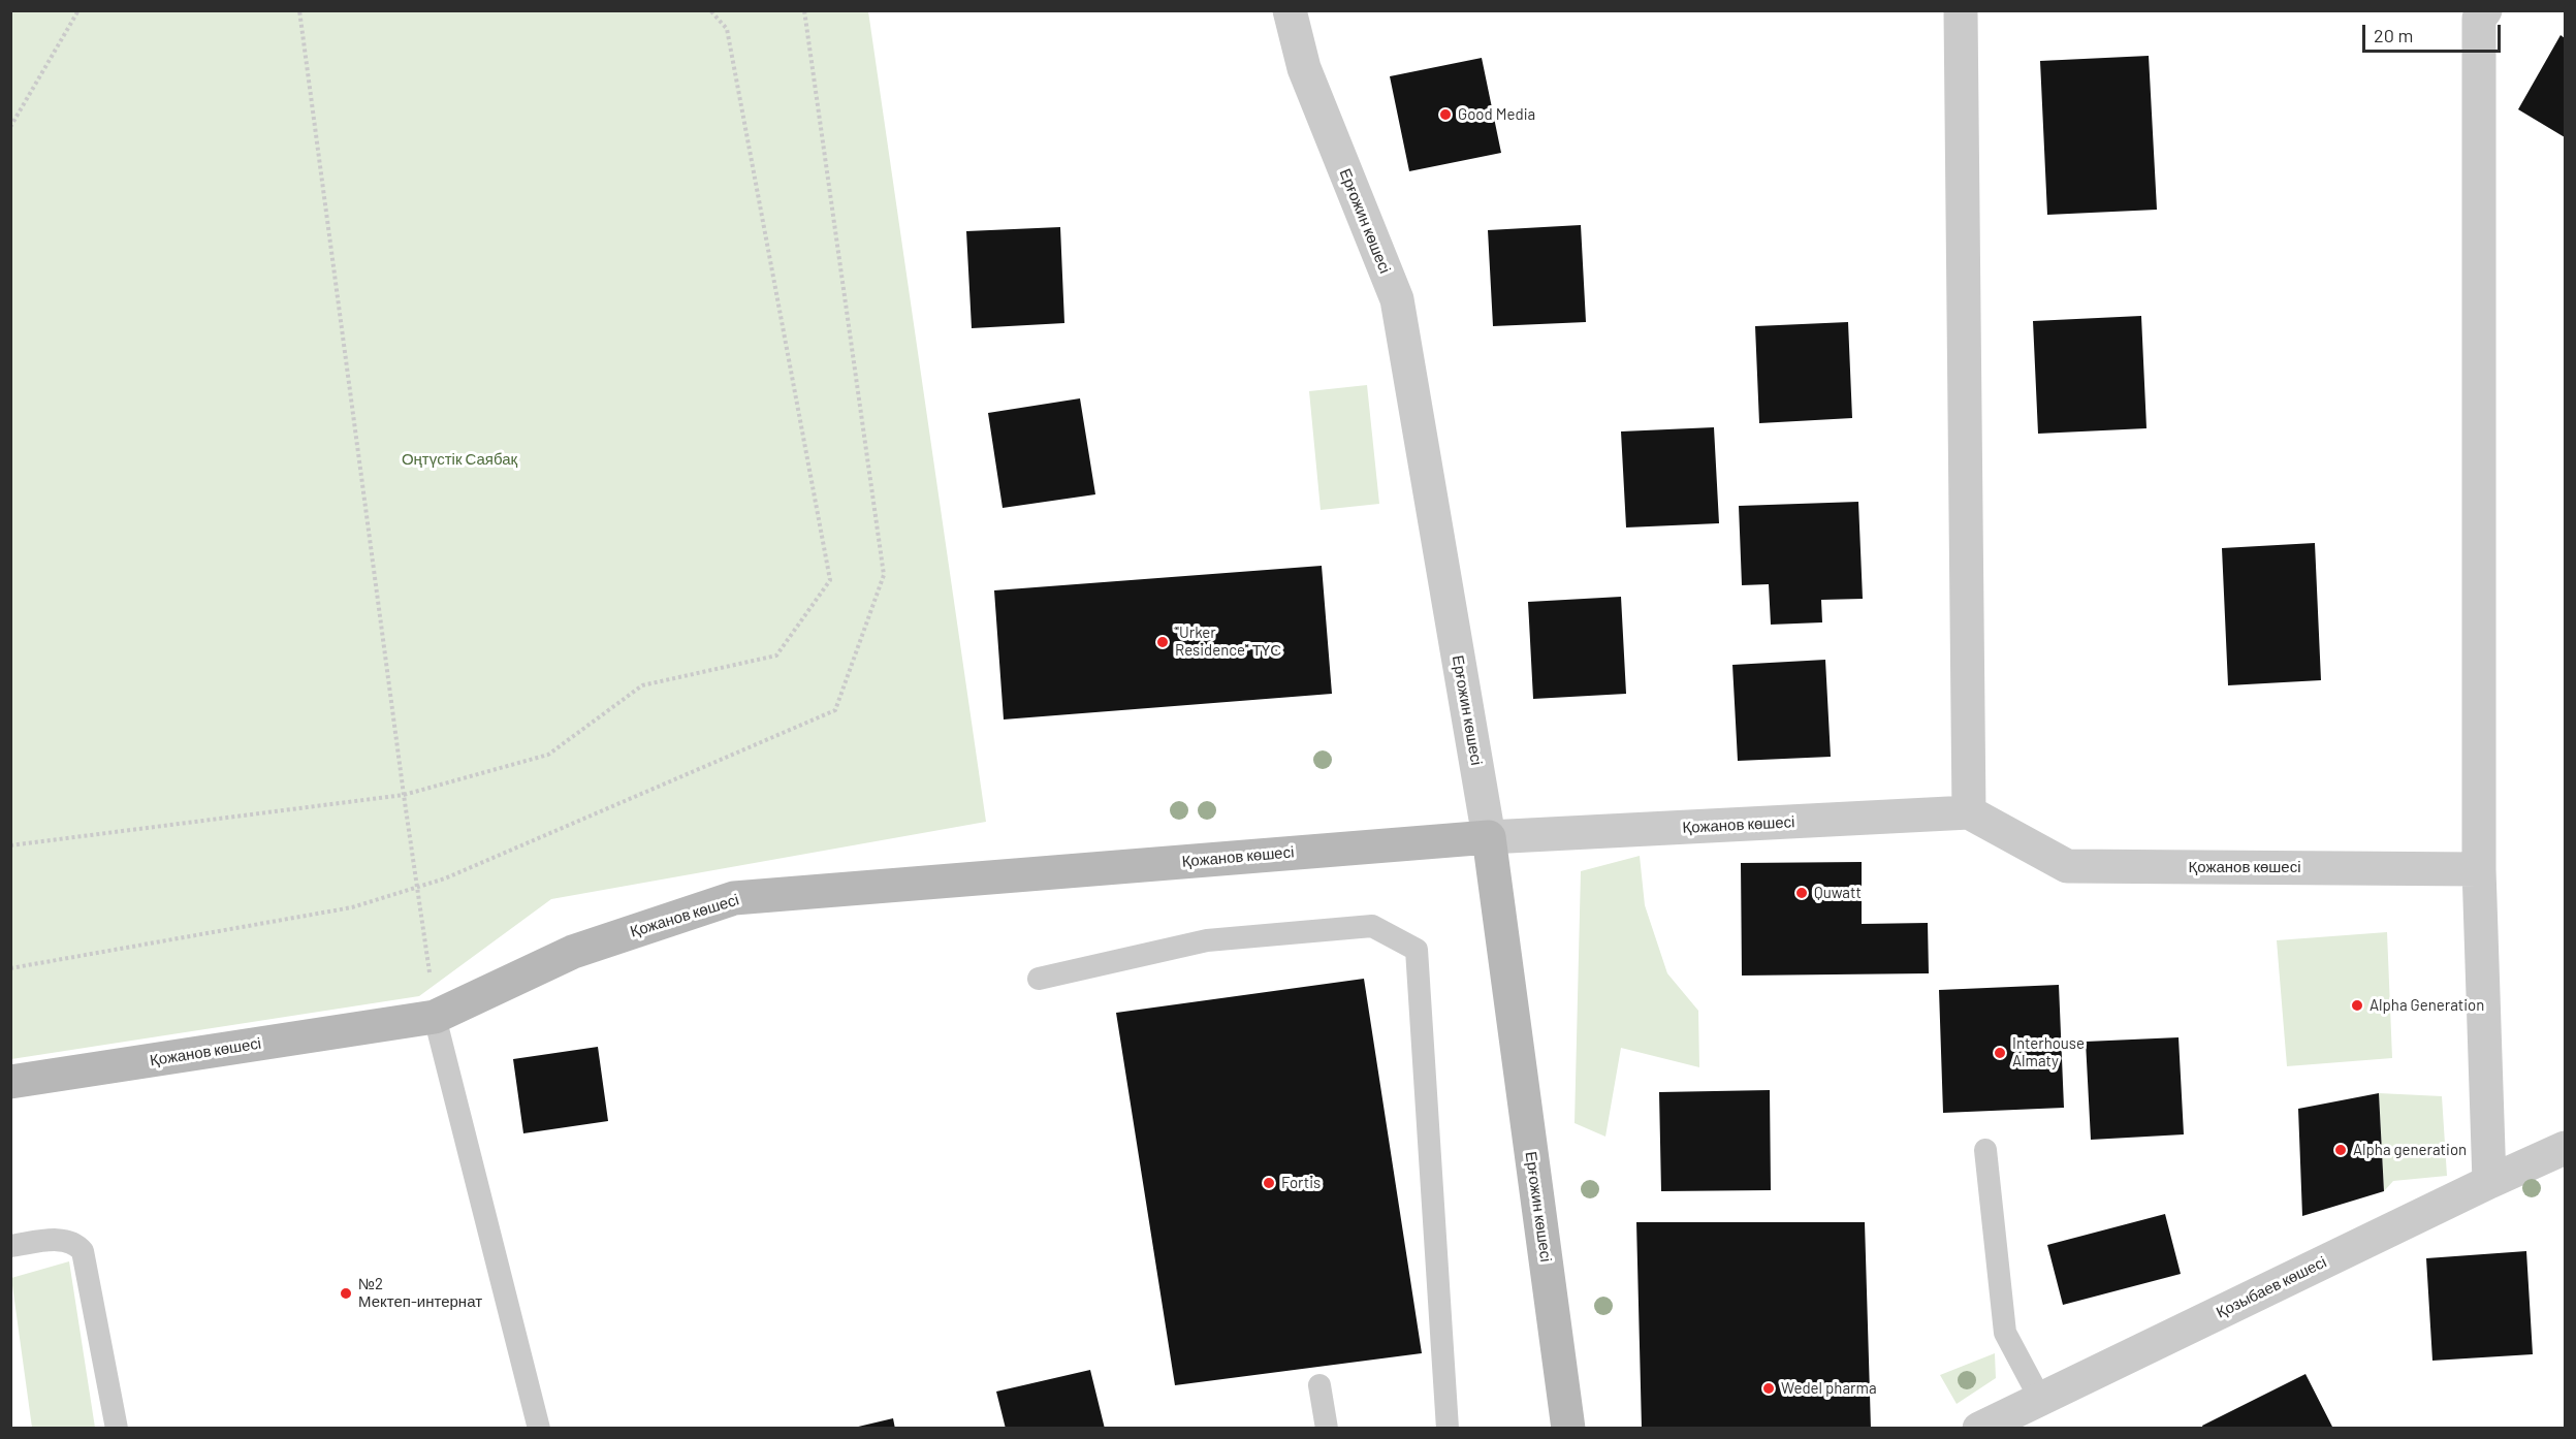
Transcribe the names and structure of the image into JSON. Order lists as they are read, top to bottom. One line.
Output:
{"streets":{"street":["Ерғожин көшесі","Қожанов көшесі","Қозыбаев көшесі"]},"crossings":[["Ерғожин көшесі","Қожанов көшесі"]],"parks":["Оңтүстік Саябақ"],"places":["Good Media","\"Urker Residence\" ТҮС","Quwatt","Alpha Generation","Interhouse Almaty","Alpha generation","Fortis","№2 Мектеп-интернат","Wedel pharma"],"scale_bar":"20 m"}
